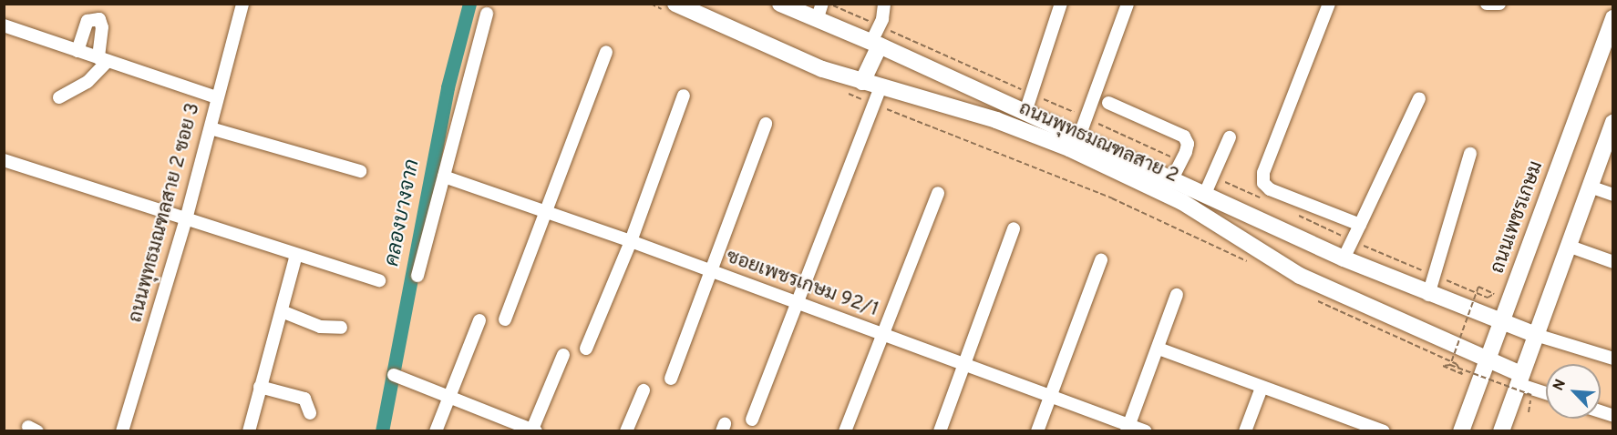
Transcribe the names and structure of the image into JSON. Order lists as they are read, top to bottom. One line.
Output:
{"streets":{"main road":["ถนนพุทธมณฑลสาย 2","ถนนเพชรเกษม"],"street":["ถนนพุทธมณฑลสาย 2 ซอย 3","ซอยเพชรเกษม 92/1"]},"crossings":[["ถนนพุทธมณฑลสาย 2","ถนนเพชรเกษม"]],"water":["คลองบางจาก"],"north":"top left"}
